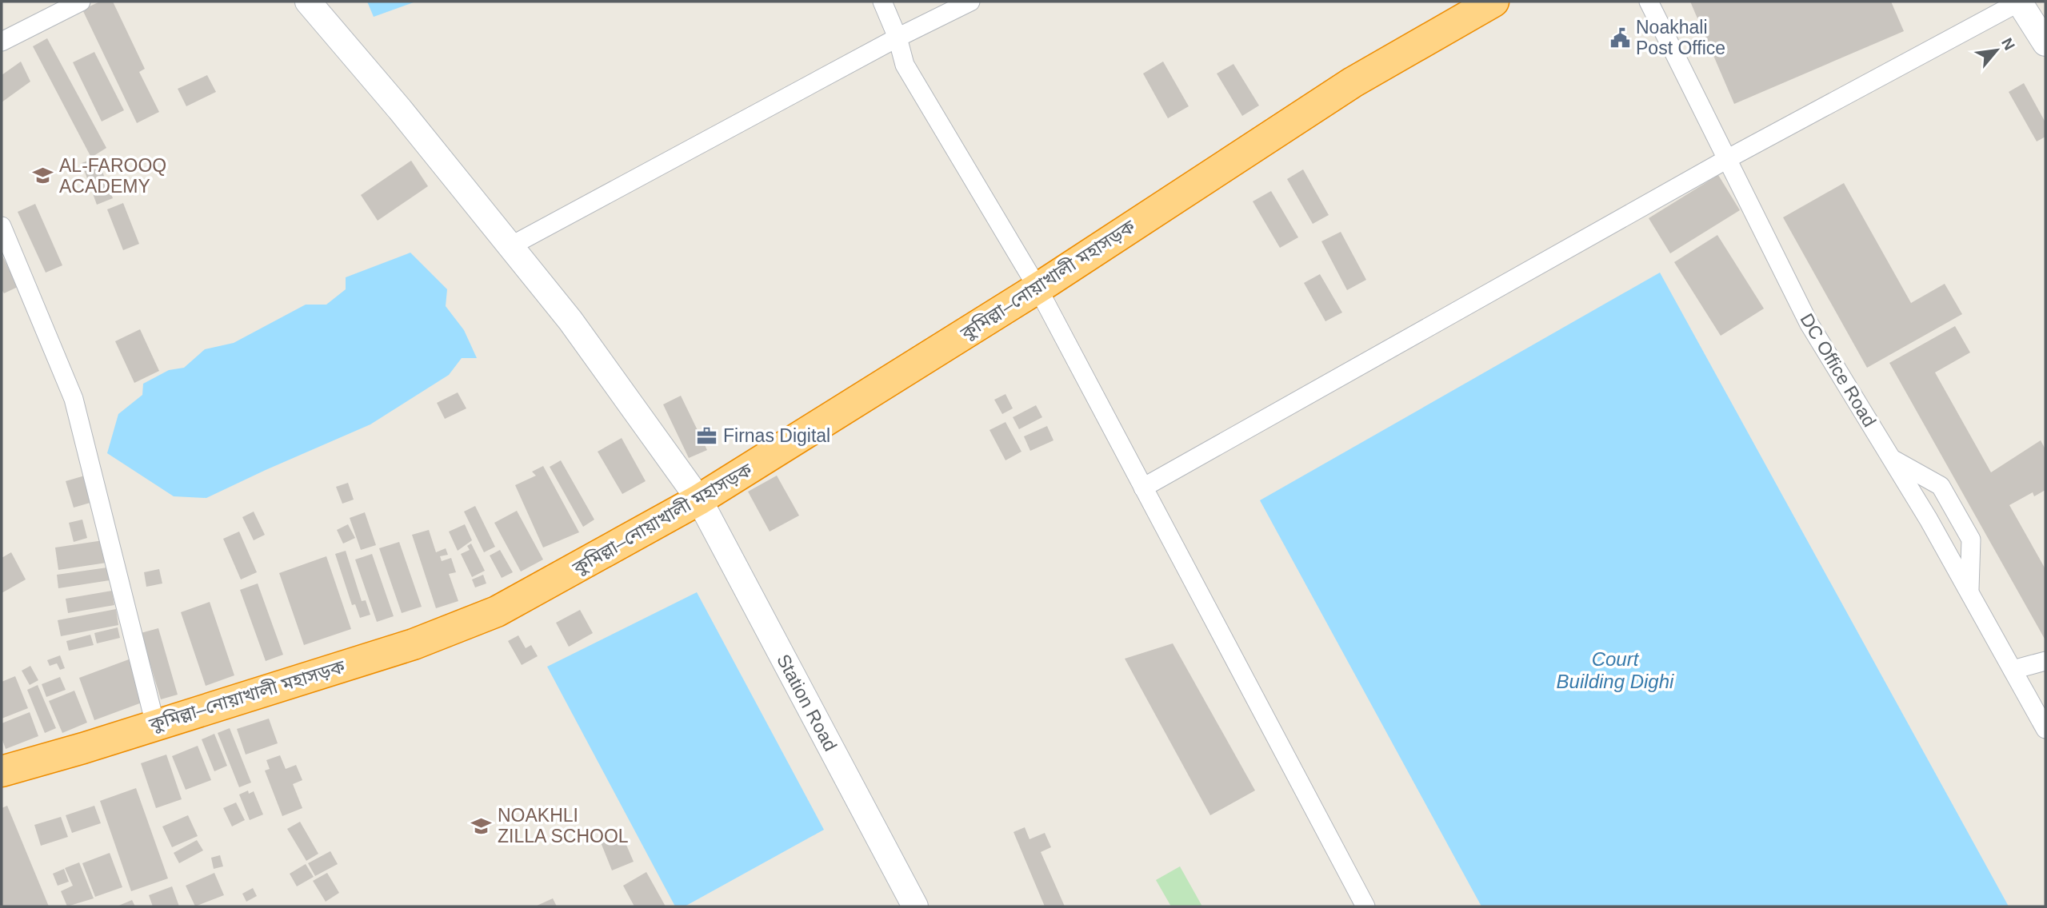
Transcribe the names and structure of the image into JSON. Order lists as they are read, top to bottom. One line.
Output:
{"streets":{"highway":["কুমিল্লা–নোয়াখালী মহাসড়ক"],"main road":["Station Road"],"street":["DC Office Road"]},"crossings":[["কুমিল্লা–নোয়াখালী মহাসড়ক","Station Road"]],"water":["Court Building Dighi"],"places":{"public building":["Noakhali Post Office"],"school or university":["AL-FAROOQ ACADEMY","NOAKHLI ZILLA SCHOOL"],"office":["Firnas Digital"]},"north":"top right"}
